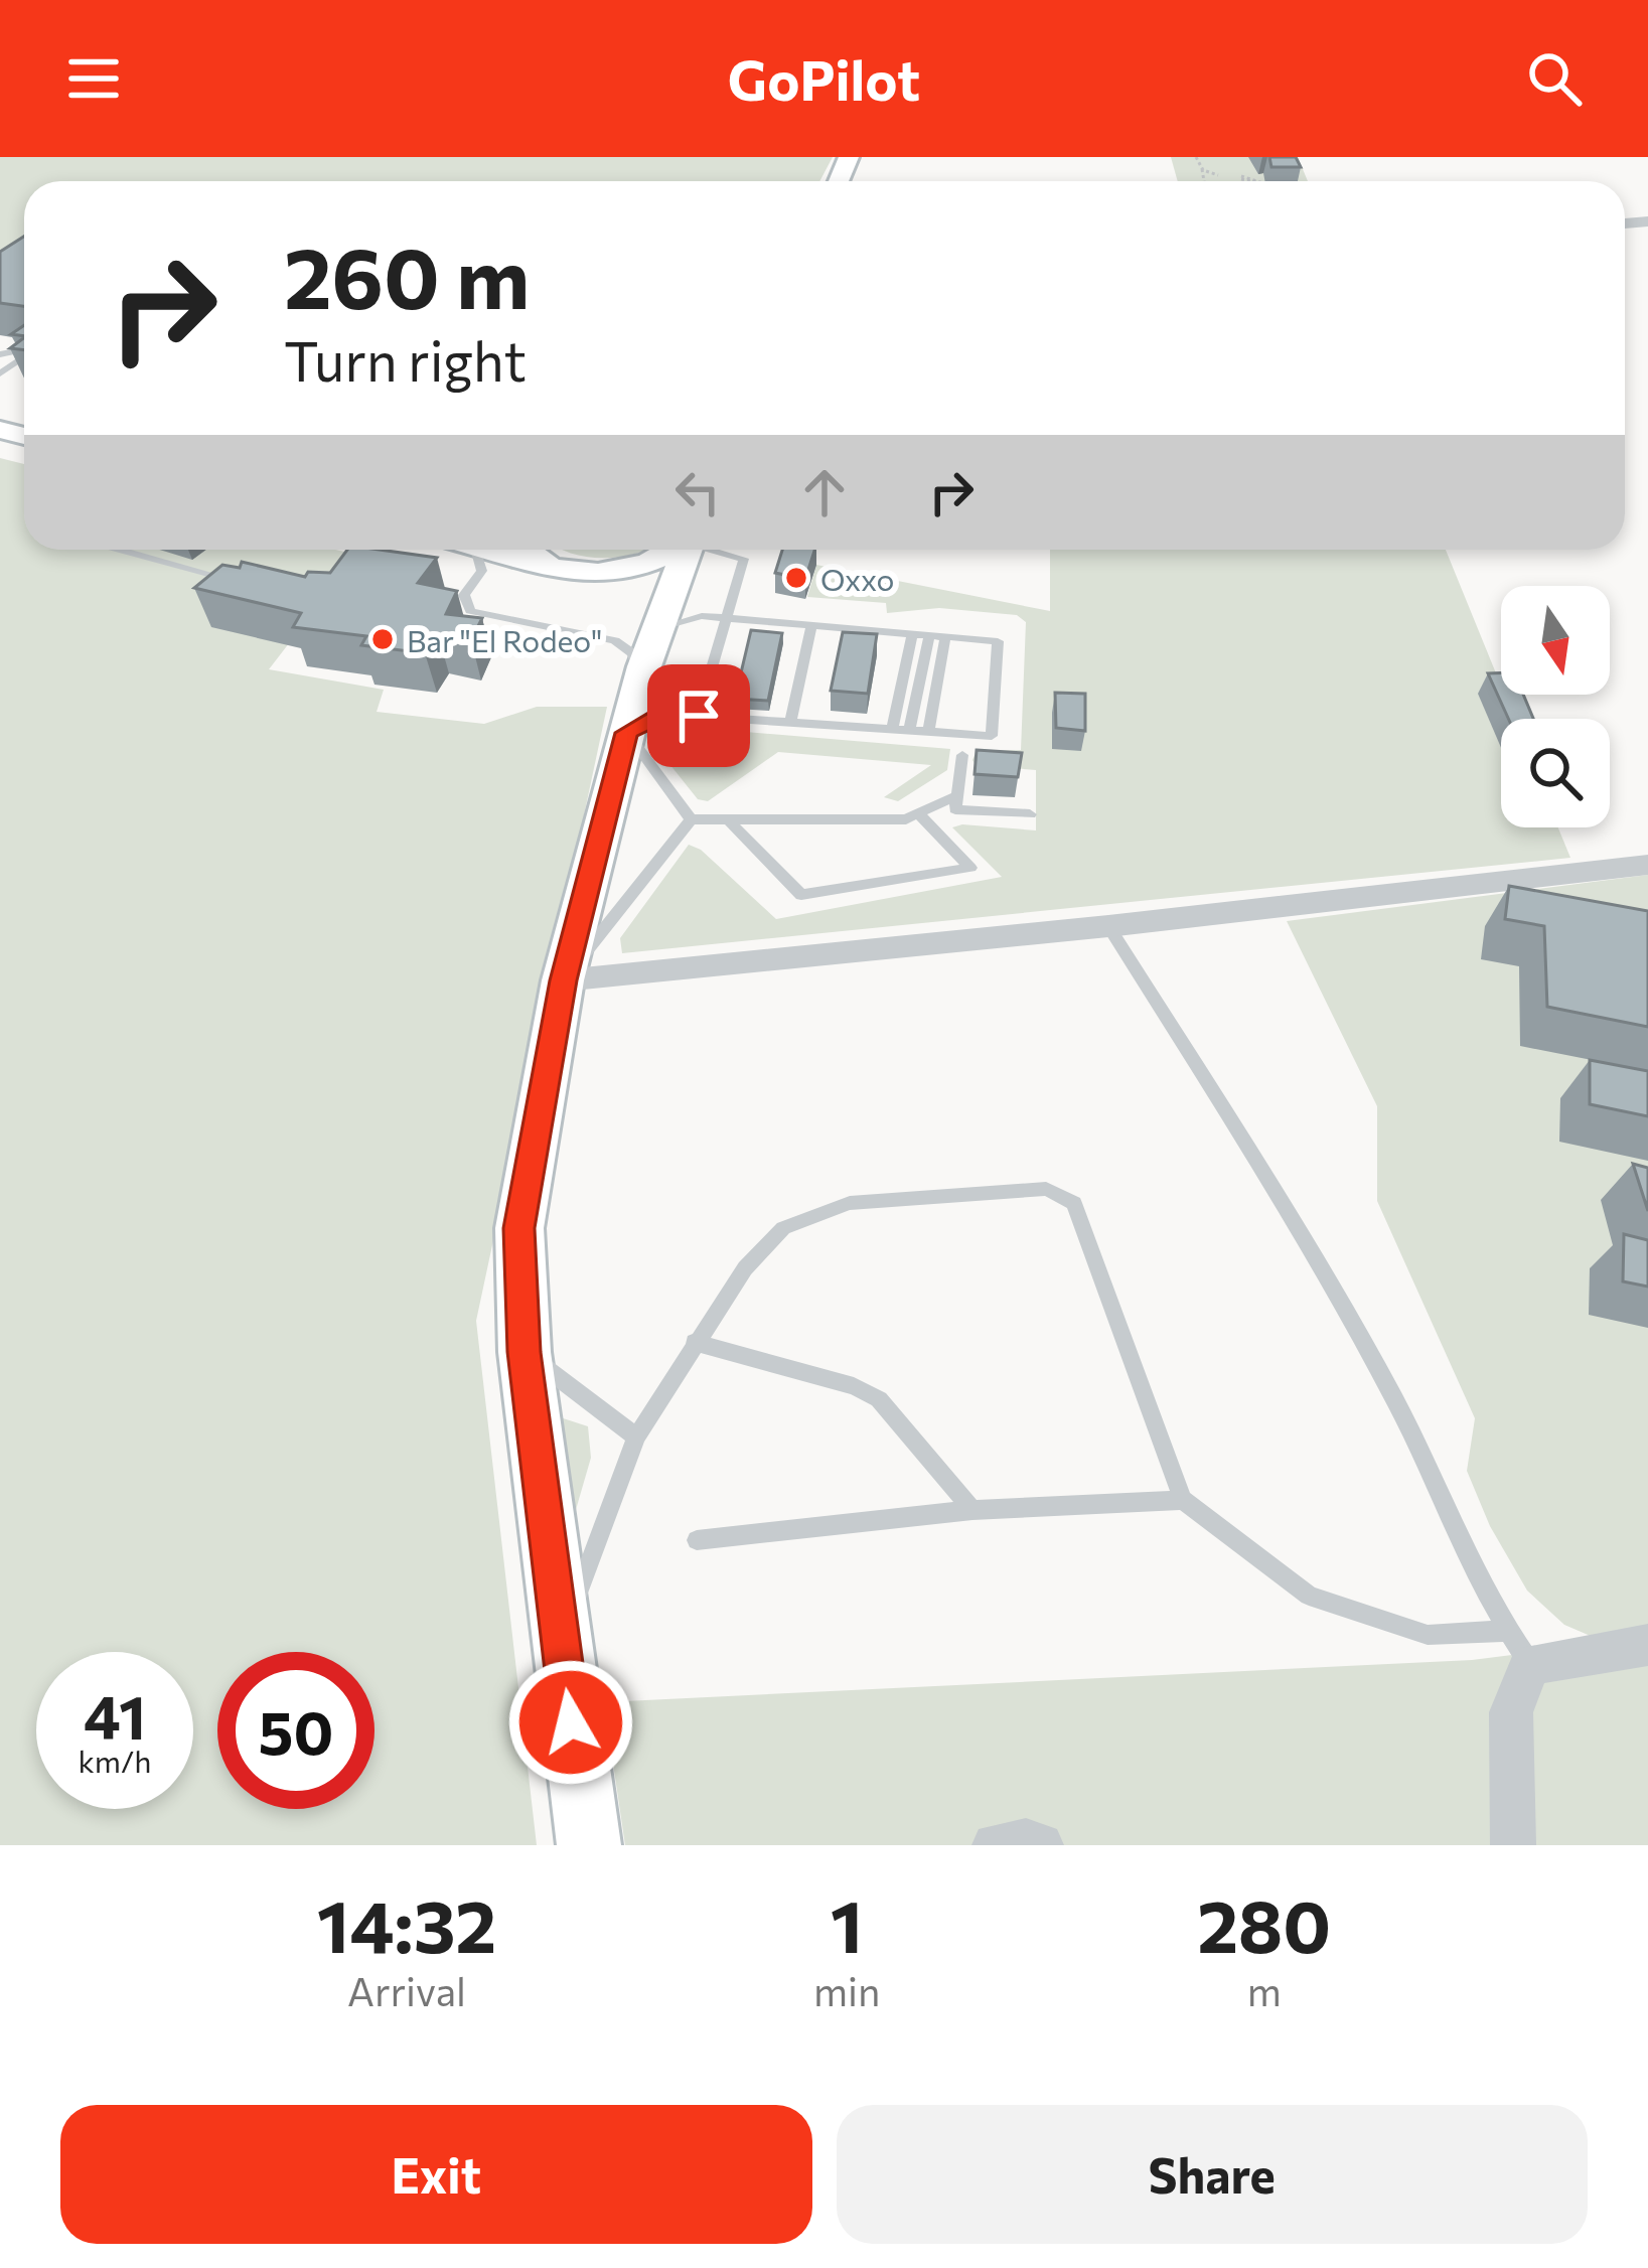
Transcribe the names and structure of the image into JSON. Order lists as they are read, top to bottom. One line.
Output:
{"places":["Oxxo","Bar \"El Rodeo\""],"north":"bottom","page":{"header":"GoPilot","turn":["260 m","Turn right"],"speed":"41 km/h","limit":"50","eta":["14:32","Arrival","1","min","280","m"],"buttons":["Exit","Share"]}}
